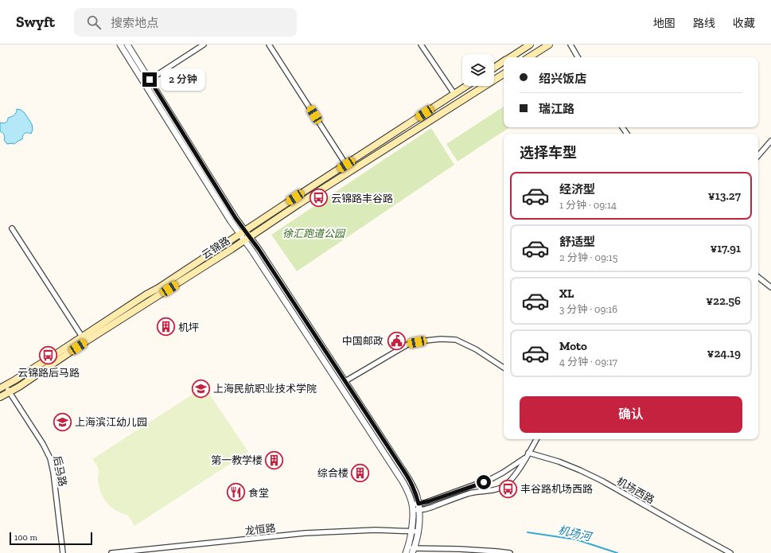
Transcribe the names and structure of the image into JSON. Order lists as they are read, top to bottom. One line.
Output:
{"streets":{"main road":["云锦路"],"street":["后马路","机场西路","龙恒路"]},"crossings":[["云锦路","后马路"]],"water":["机场河"],"parks":["徐汇跑道公园"],"places":{"bus stop":["云锦路丰谷路","云锦路后马路","丰谷路机场西路"],"building":["机坪","第一教学楼","综合楼"],"public building":["中国邮政"],"school or university":["上海民航职业技术学院","上海滨江幼儿园"],"restaurant":["食堂"]},"scale_bar":"100 m","page":{"header":"Swyft","search":"搜索地点","nav":["地图","路线","收藏"],"banner":["绍兴饭店","瑞江路"],"bubble":"2 分钟","heading":"选择车型","list":[{"name":"经济型","note":"1 分钟 · 09:14","value":"¥13.27"},{"name":"舒适型","note":"2 分钟 · 09:15","value":"¥17.91"},{"name":"XL","note":"3 分钟 · 09:16","value":"¥22.56"},{"name":"Moto","note":"4 分钟 · 09:17","value":"¥24.19"}],"buttons":"确认","scale":"100 m"}}
